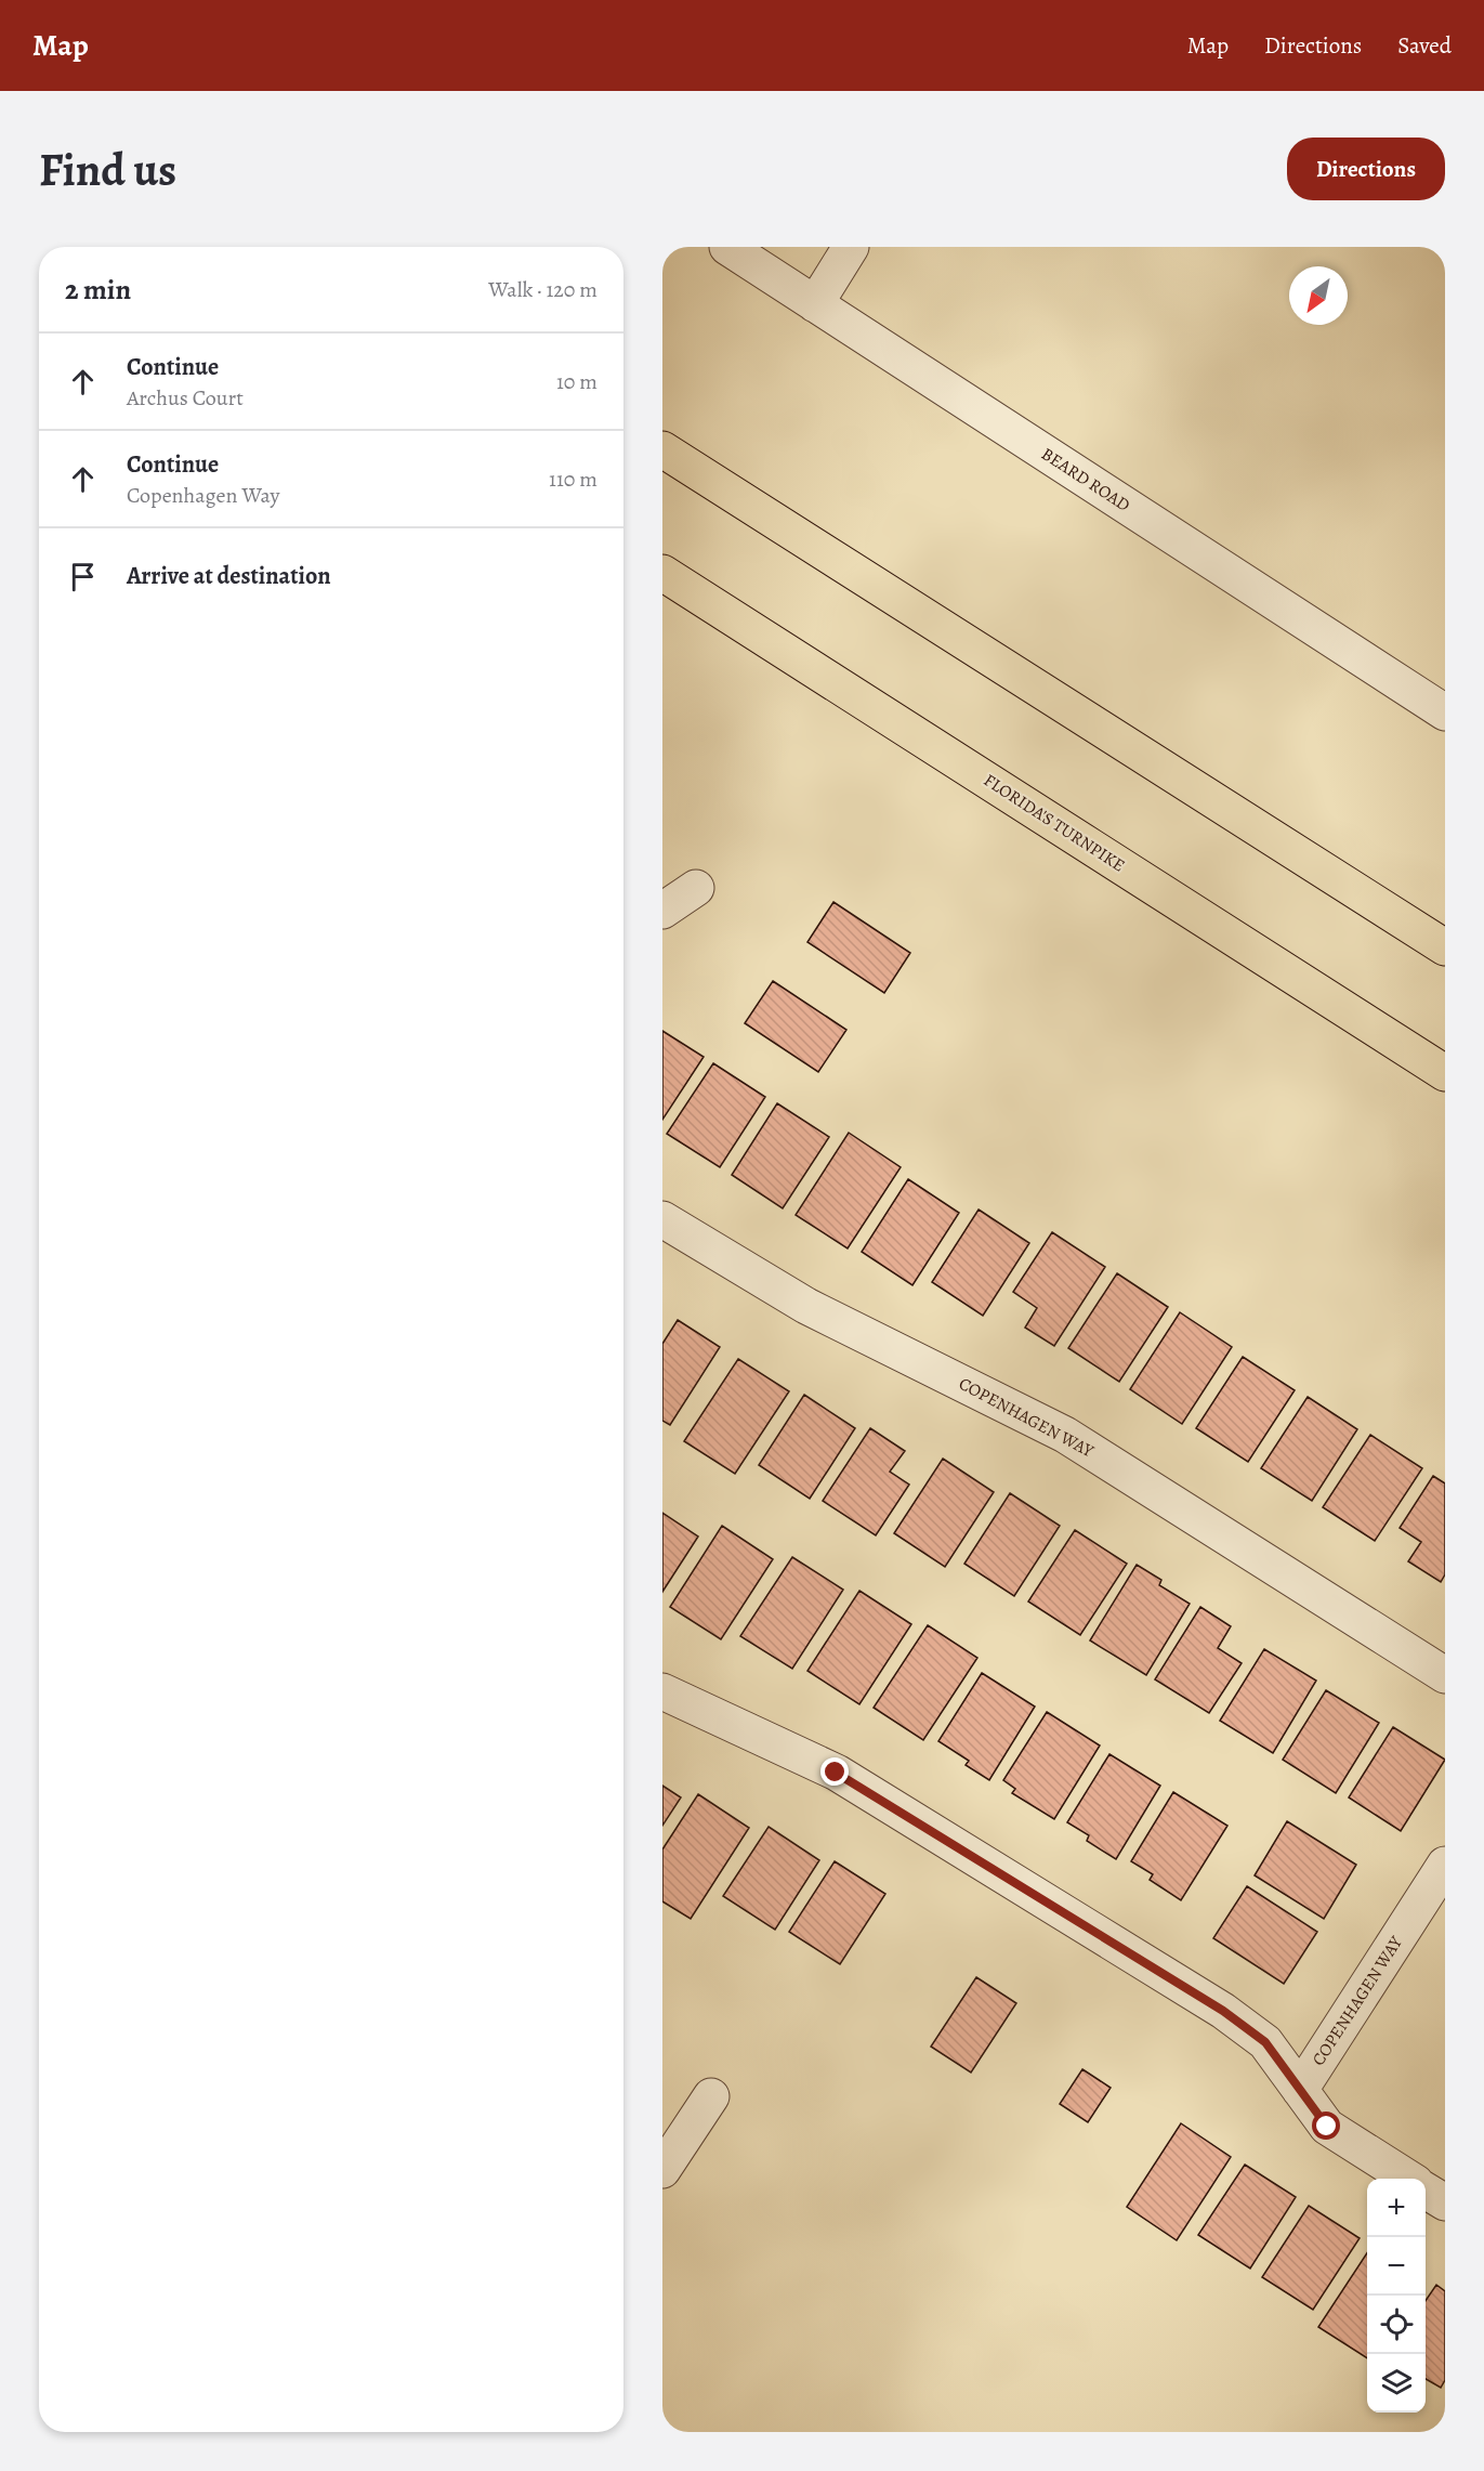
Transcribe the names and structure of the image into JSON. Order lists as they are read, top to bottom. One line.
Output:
{"streets":{"highway":["FLORIDA'S TURNPIKE"],"street":["BEARD ROAD","COPENHAGEN WAY"]},"north":"bottom left","page":{"header":"Map","nav":["Map","Directions","Saved"],"buttons":"Directions","title":"Find us","heading":["2 min","Walk · 120 m"],"list":[["Continue","Archus Court","10 m"],["Continue","Copenhagen Way","110 m"],"Arrive at destination"],"map_buttons":["+","−"]}}
